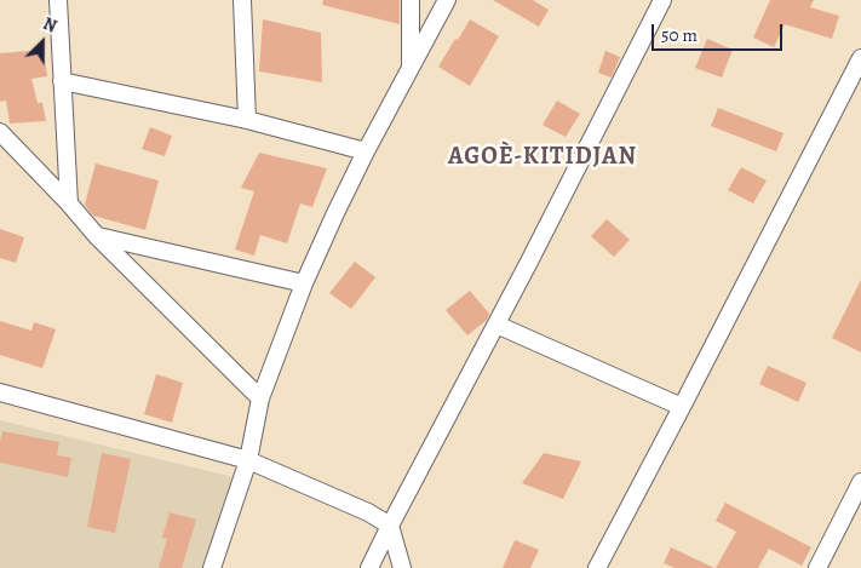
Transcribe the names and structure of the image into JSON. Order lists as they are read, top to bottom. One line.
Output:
{"districts":["AGOÈ-KITIDJAN"],"scale_bar":"50 m","north":"top right"}
